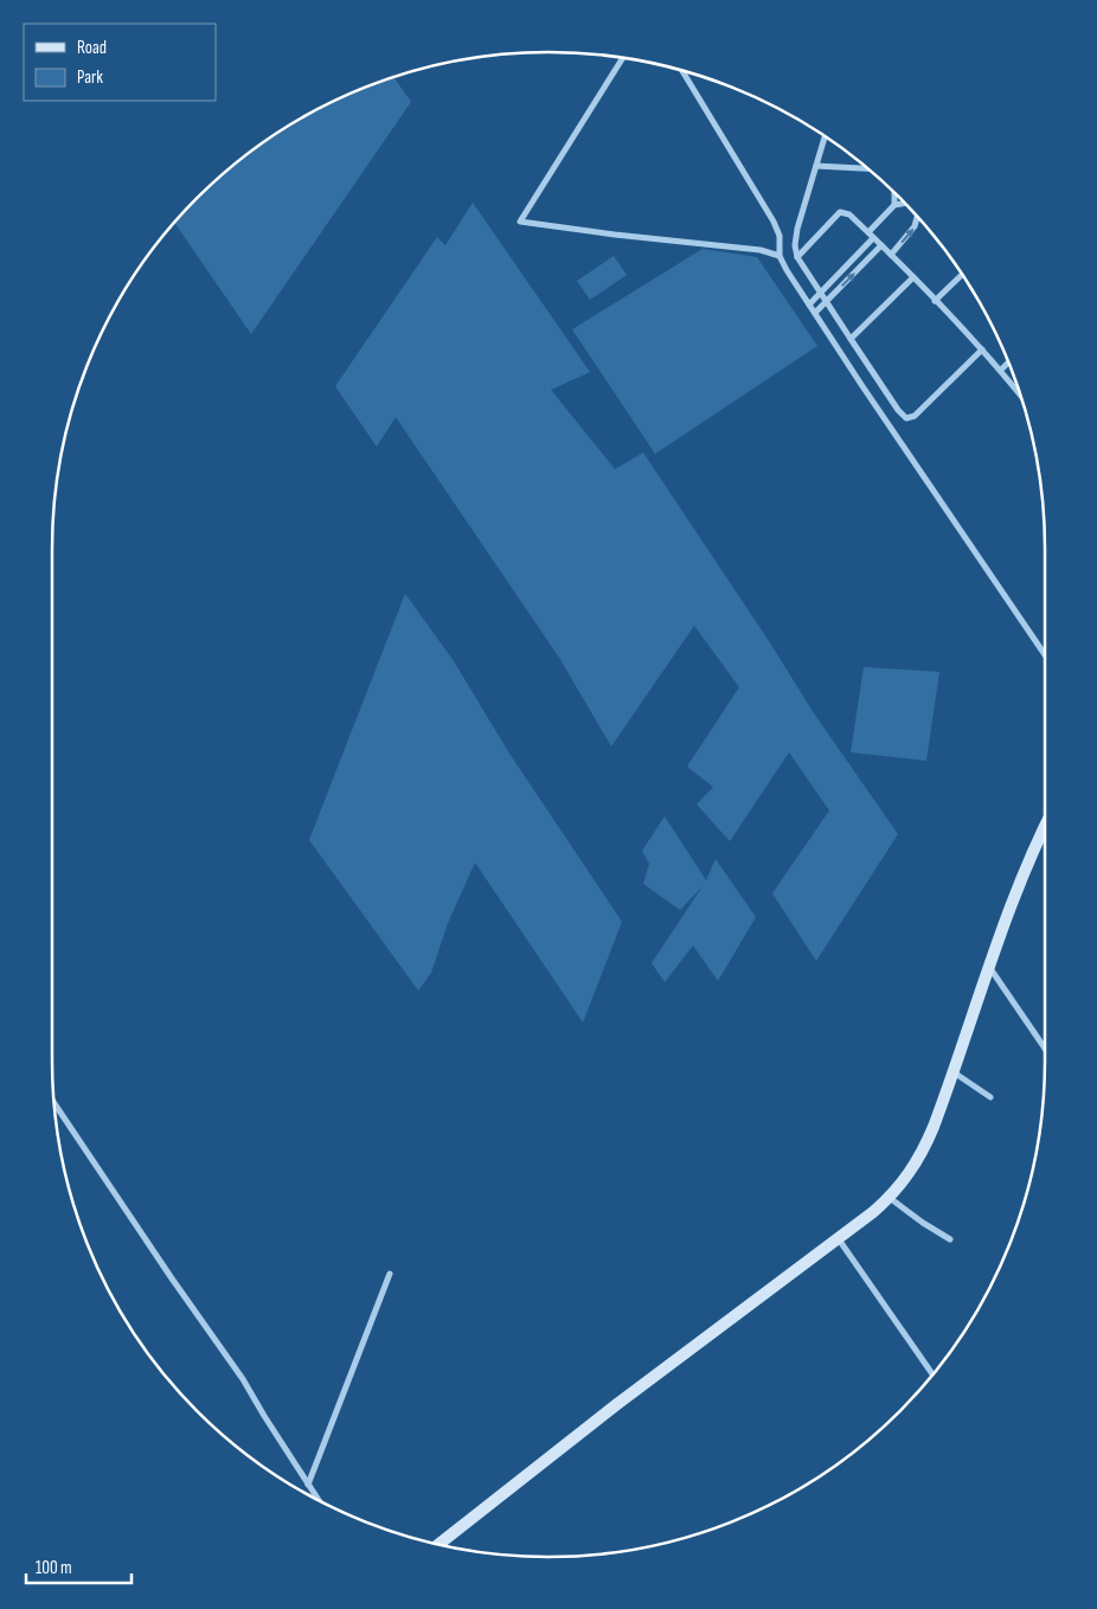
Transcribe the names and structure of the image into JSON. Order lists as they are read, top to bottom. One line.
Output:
{"legend":["Road","Park"],"scale_bar":"100 m"}
